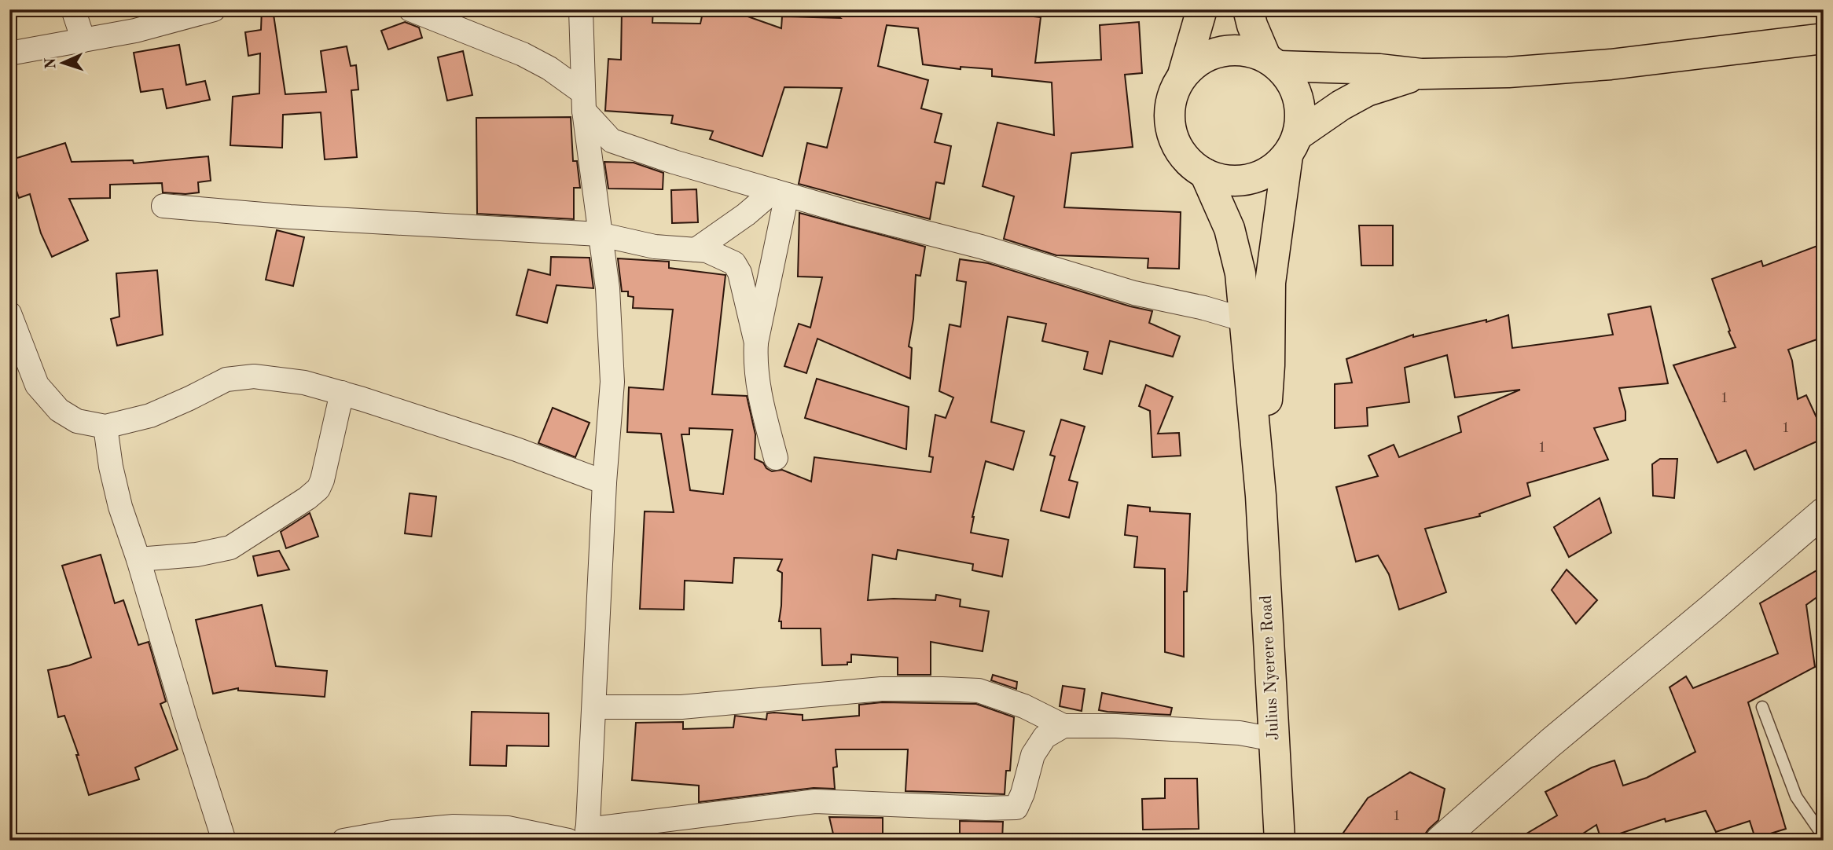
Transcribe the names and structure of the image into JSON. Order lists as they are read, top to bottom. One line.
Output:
{"streets":{"main road":["Julius Nyerere Road"]},"house_numbers":["1","1","1","1"],"north":"left"}
